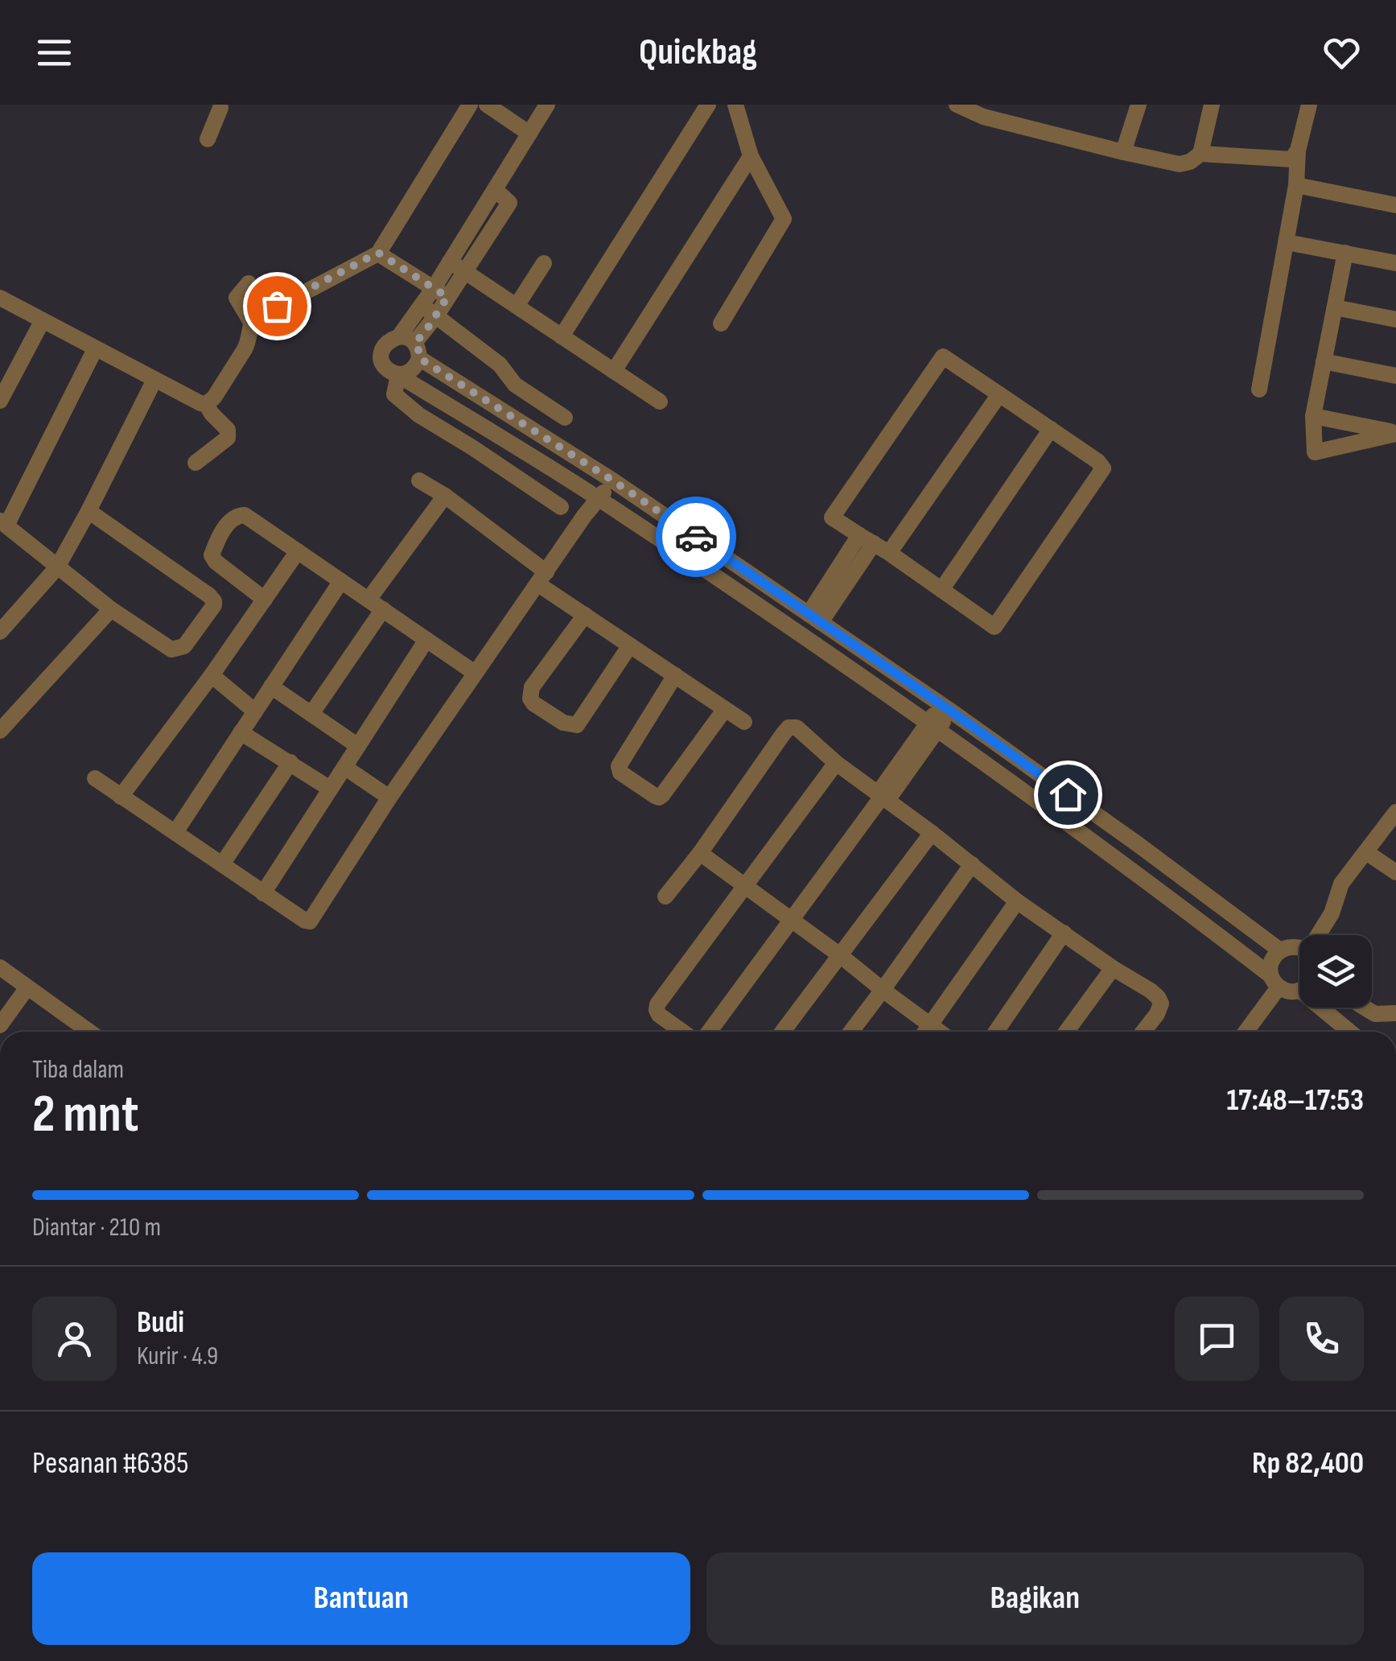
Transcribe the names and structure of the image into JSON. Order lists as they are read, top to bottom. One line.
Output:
{"page":{"header":"Quickbag","heading":["2 mnt","Tiba dalam","17:48–17:53"],"panel":["Budi","Kurir · 4.9","Pesanan #6385","Rp 82,400"],"bar":"Diantar · 210 m","buttons":["Bantuan","Bagikan"]}}
